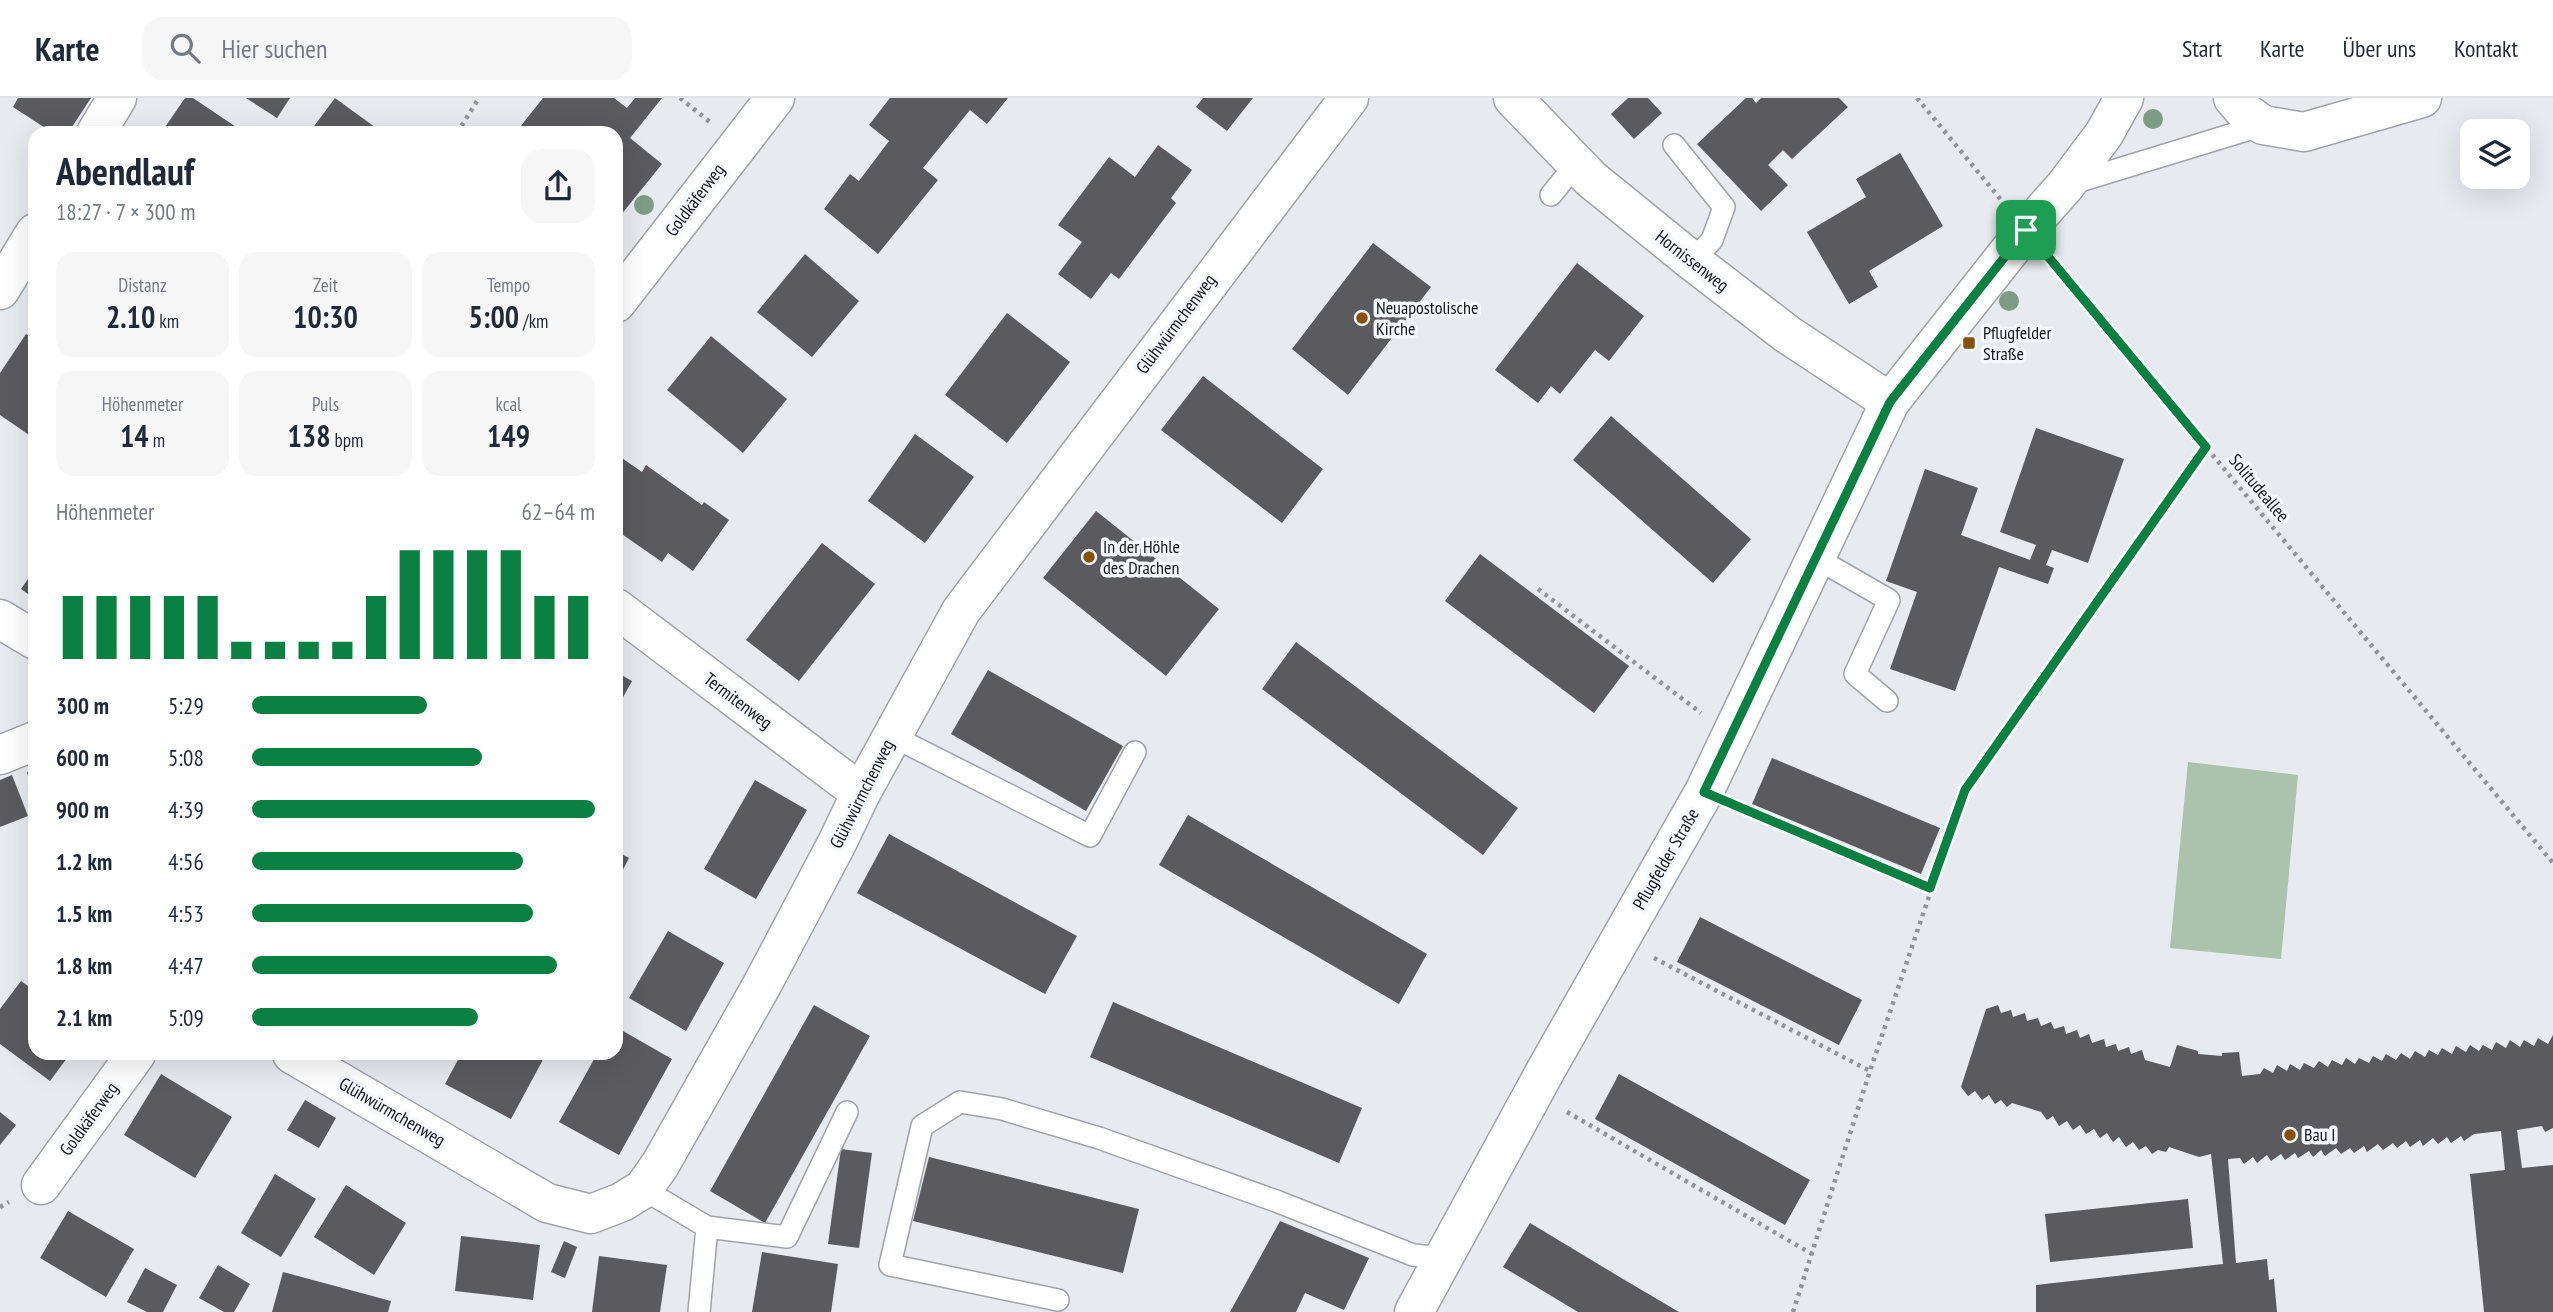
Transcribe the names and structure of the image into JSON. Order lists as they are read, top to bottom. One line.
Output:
{"streets":{"street":["Goldkäferweg","Hornissenweg","Glühwürmchenweg","Termitenweg","Pflugfelder Straße"],"path":["Solitudeallee"]},"crossings":[["Hornissenweg","Pflugfelder Straße"],["Glühwürmchenweg","Termitenweg"],["Solitudeallee","Pflugfelder Straße"]],"places":{"other":["Neuapostolische Kirche","In der Höhle des Drachen","Bau I"],"transit":["Pflugfelder Straße"]},"page":{"header":"Karte","search":"Hier suchen","nav":["Start","Karte","Über uns","Kontakt"],"heading":["Abendlauf","18:27 · 7 × 300 m"],"stats":[["Distanz","2.10 km"],["Zeit","10:30"],["Tempo","5:00 /km"],["Höhenmeter","14 m"],["Puls","138 bpm"],["kcal","149"]],"chart":["Höhenmeter","62–64 m"],"list":[{"name":"300 m","note":"5:29"},{"name":"600 m","note":"5:08"},{"name":"900 m","note":"4:39"},{"name":"1.2 km","note":"4:56"},{"name":"1.5 km","note":"4:53"},{"name":"1.8 km","note":"4:47"},{"name":"2.1 km","note":"5:09"}]}}
